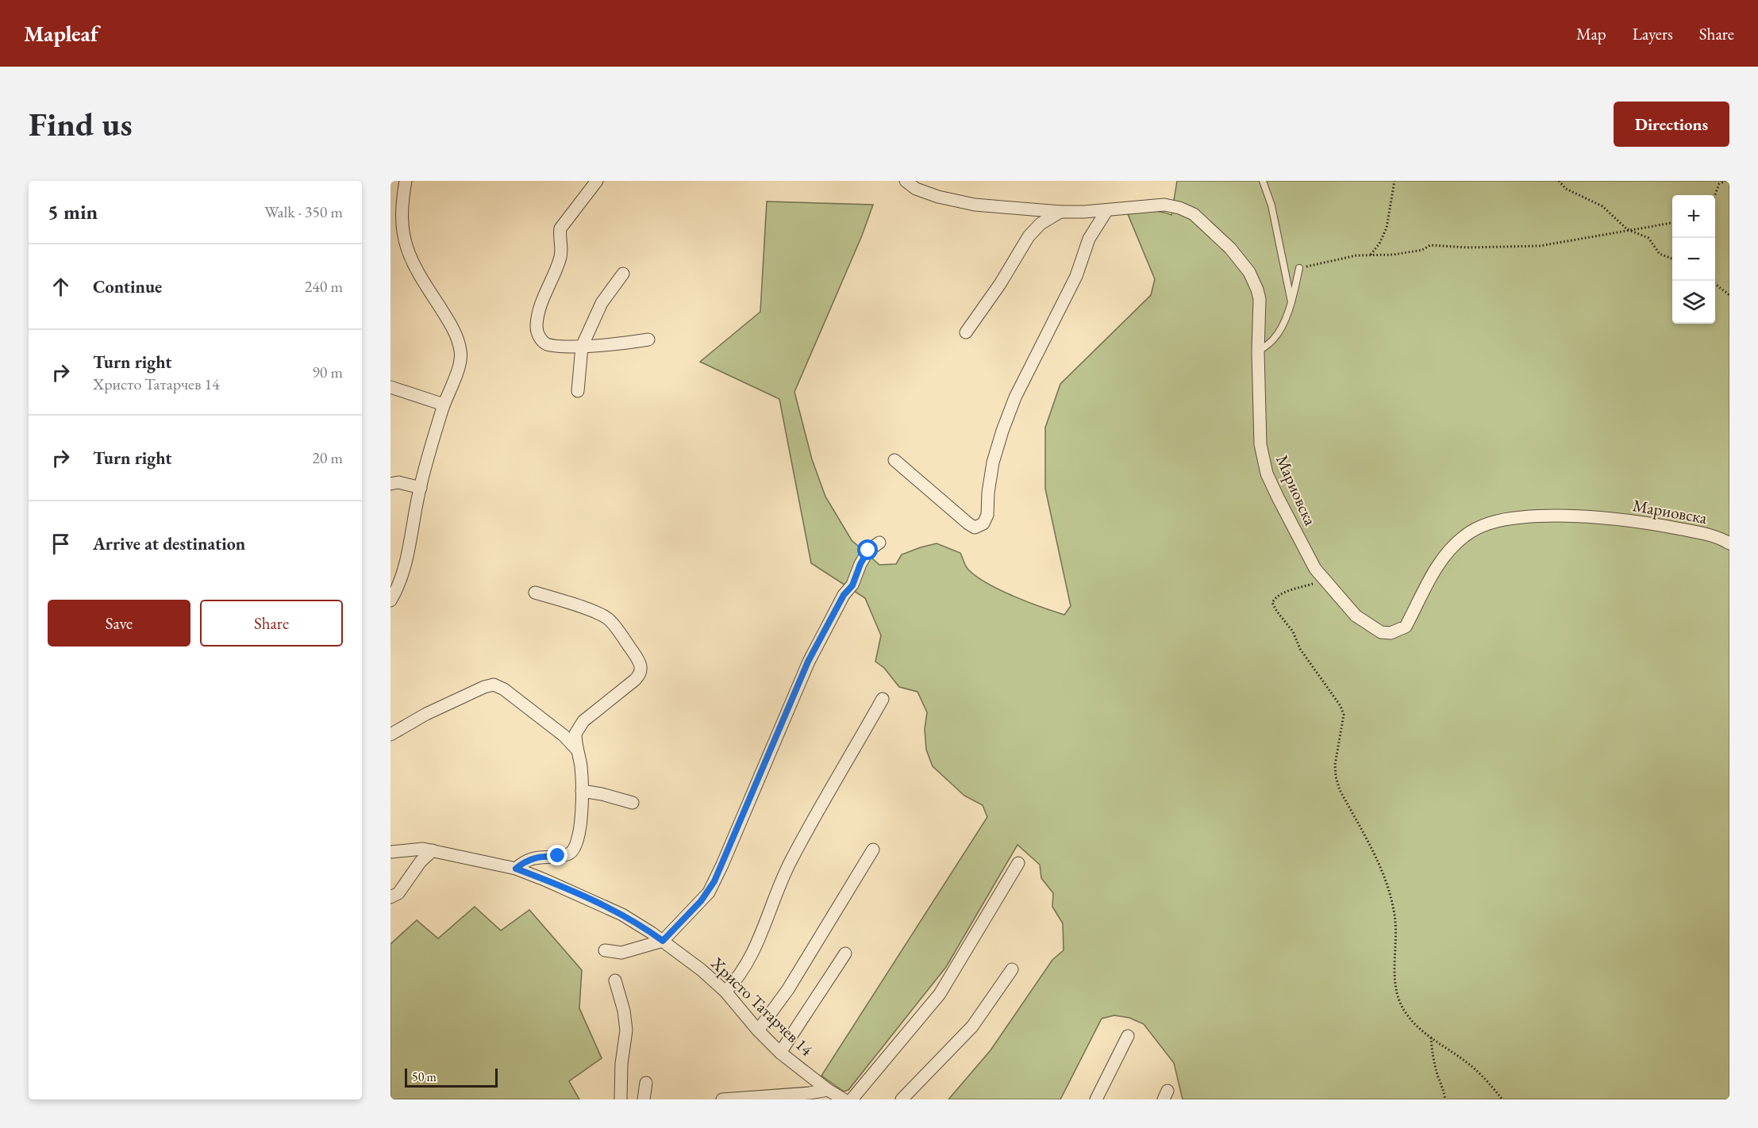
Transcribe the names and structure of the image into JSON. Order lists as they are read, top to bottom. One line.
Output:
{"streets":{"street":["Мариовска","Христо Татарчев 14"]},"scale_bar":"50 m","page":{"header":"Mapleaf","nav":["Map","Layers","Share"],"buttons":["Directions",["Save","Share"]],"title":"Find us","heading":["5 min","Walk · 350 m"],"map_buttons":["+","−"],"list":[["Continue","240 m"],["Turn right","Христо Татарчев 14","90 m"],["Turn right","20 m"],"Arrive at destination"],"scale":"50 m"}}
